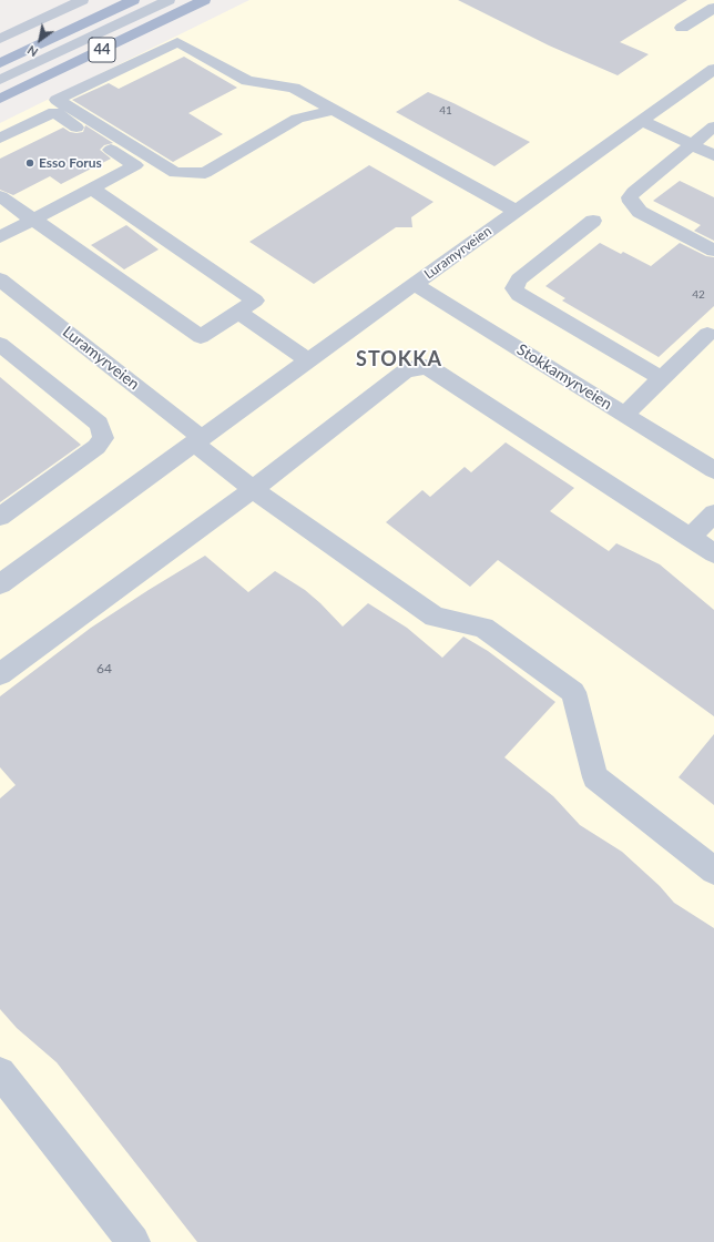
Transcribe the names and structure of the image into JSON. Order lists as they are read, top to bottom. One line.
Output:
{"streets":{"main road":["44"],"street":["Luramyrveien","Stokkamyrveien"]},"crossings":[["Luramyrveien","Stokkamyrveien"]],"districts":["STOKKA"],"places":["Esso Forus"],"house_numbers":["41","42","64"],"north":"bottom left"}
